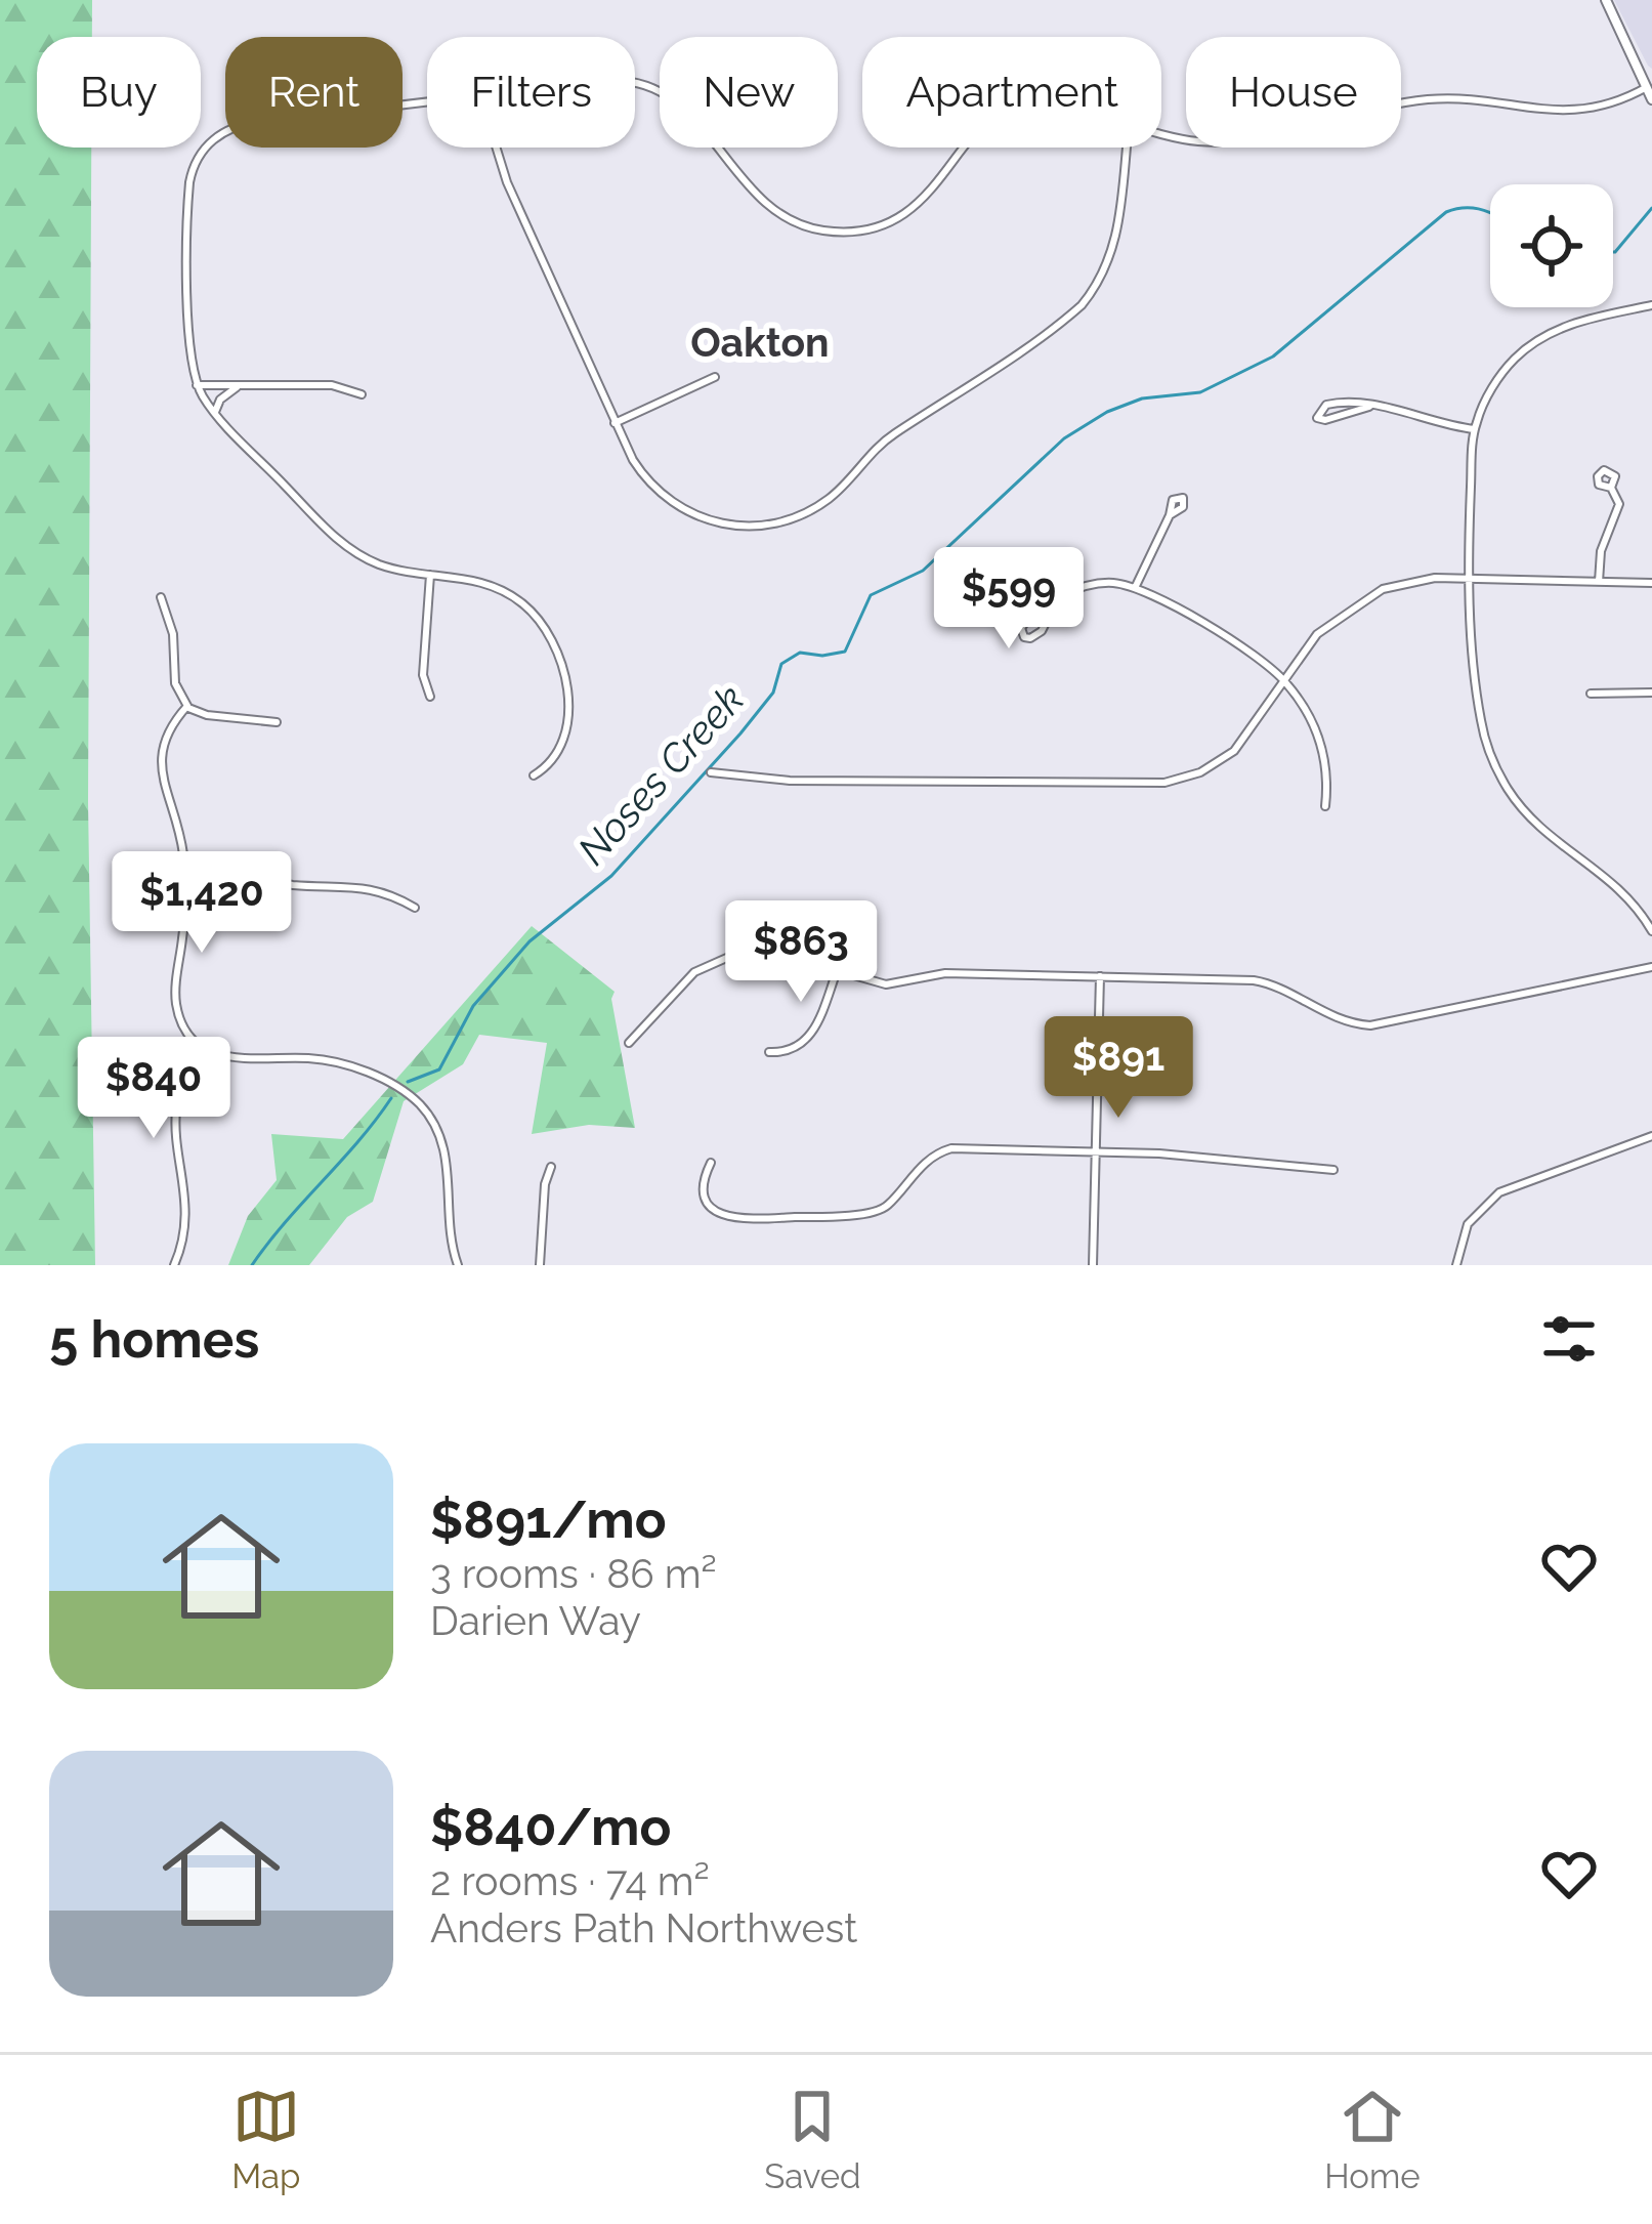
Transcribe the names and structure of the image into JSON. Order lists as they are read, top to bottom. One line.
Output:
{"districts":["Oakton"],"water":["Noses Creek"],"page":{"chip":["Buy","Rent","Filters","New","Apartment","House"],"price":["$599","$1,420","$863","$891","$840"],"heading":"5 homes","list":[{"name":"$891/mo","note":"3 rooms · 86 m² · Darien Way"},{"name":"$840/mo","note":"2 rooms · 74 m² · Anders Path Northwest"}],"tabs":["Map","Saved","Home"]}}
